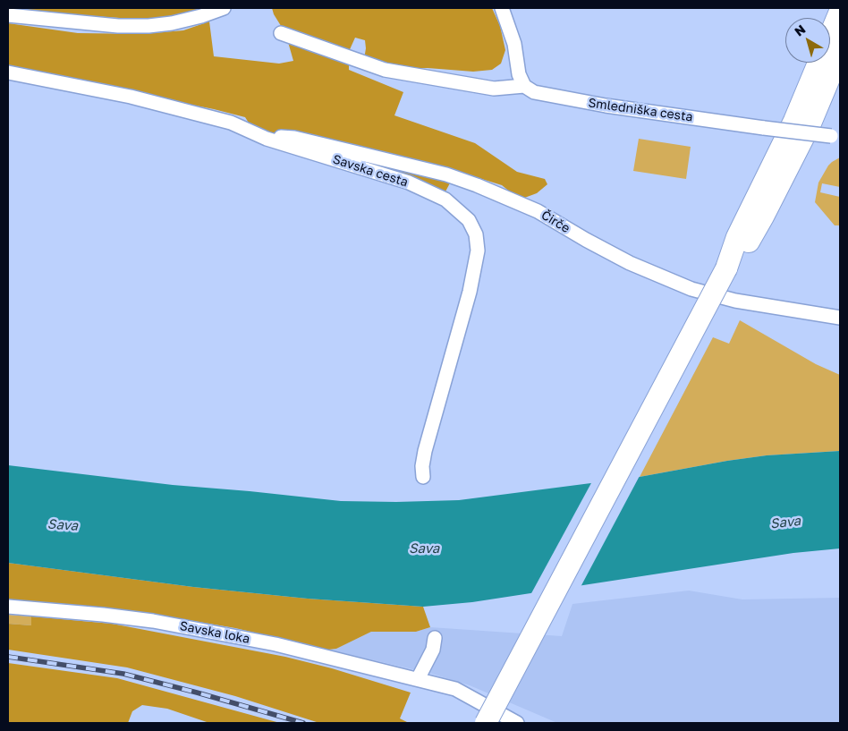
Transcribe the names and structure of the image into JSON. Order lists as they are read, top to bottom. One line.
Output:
{"streets":{"street":["Smledniška cesta","Savska cesta","Čirče","Savska loka"]},"crossings":[["Savska cesta","Čirče"]],"water":["Sava"],"north":"top left"}
